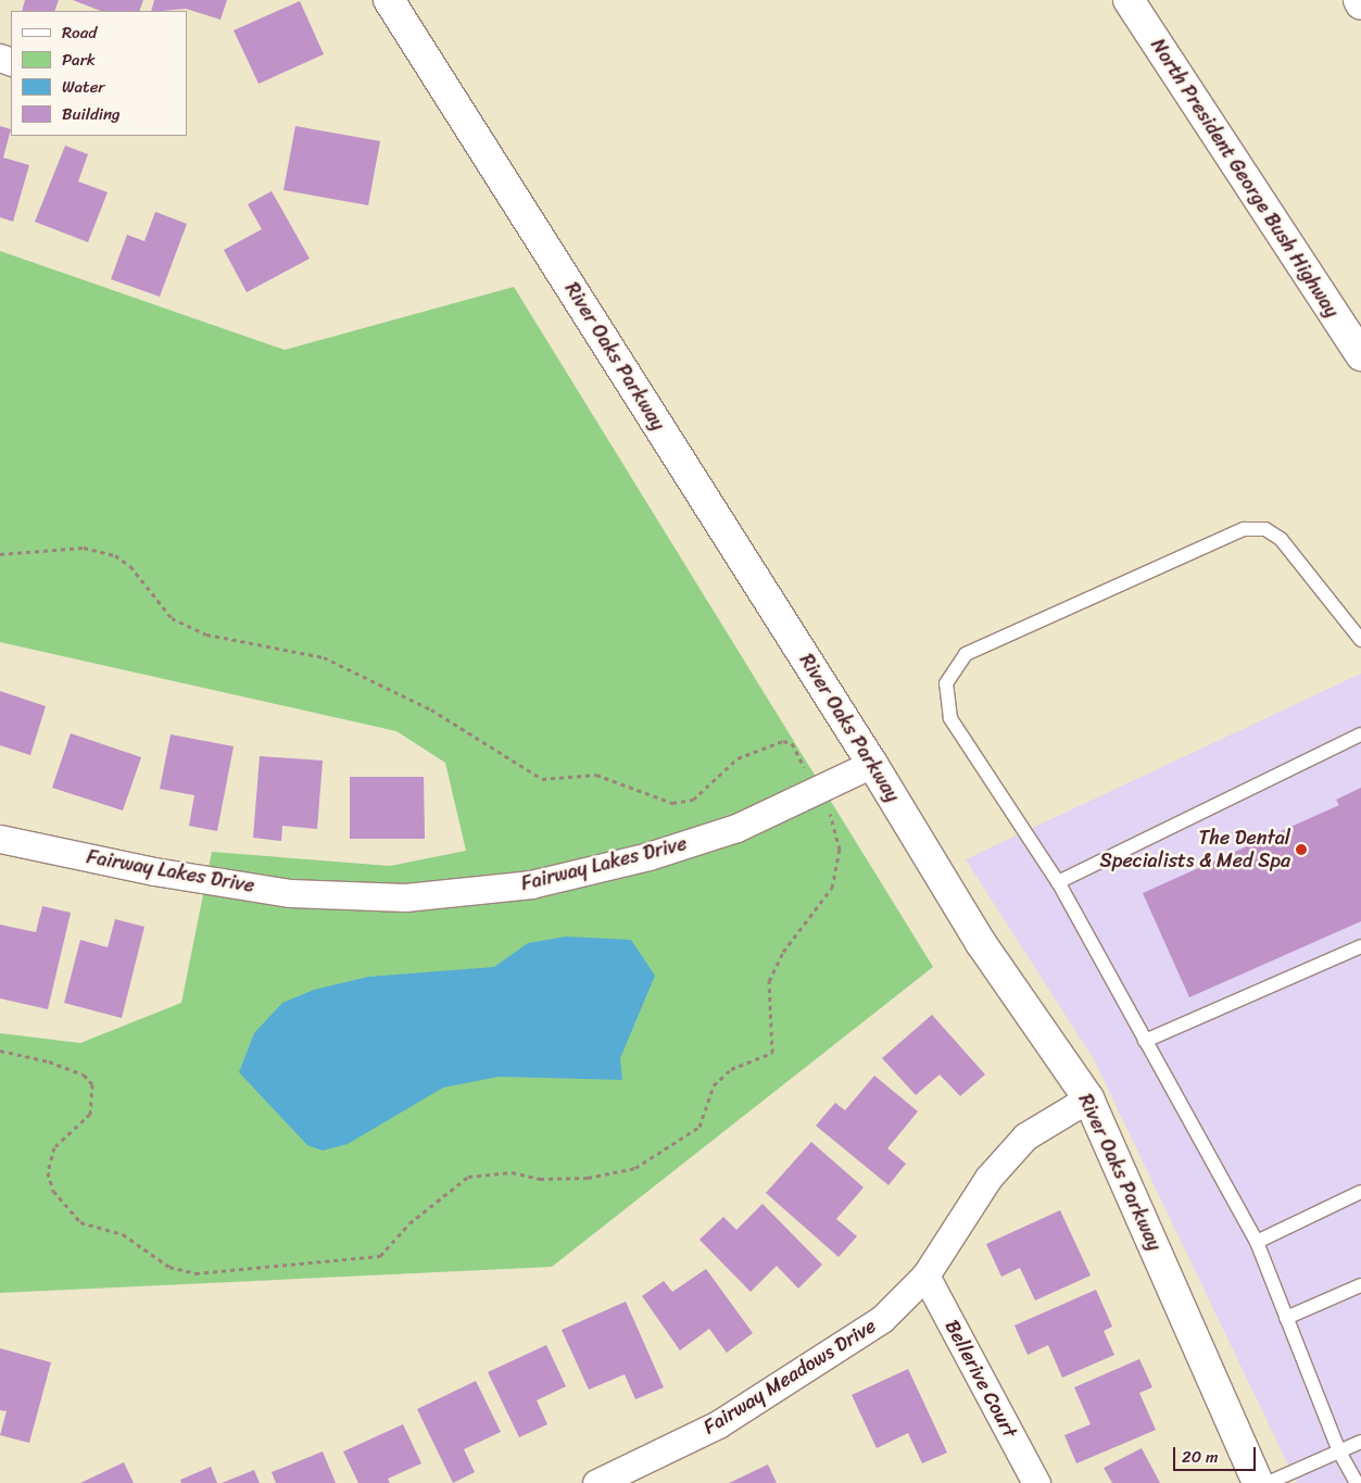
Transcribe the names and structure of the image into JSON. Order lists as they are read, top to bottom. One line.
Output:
{"streets":{"main road":["North President George Bush Highway","River Oaks Parkway"],"street":["Fairway Lakes Drive","Fairway Meadows Drive","Bellerive Court"]},"crossings":[["River Oaks Parkway","Fairway Lakes Drive"],["River Oaks Parkway","Fairway Meadows Drive"],["Fairway Meadows Drive","Bellerive Court"]],"places":["The Dental Specialists & Med Spa"],"legend":["Road","Park","Water","Building"],"scale_bar":"20 m"}
